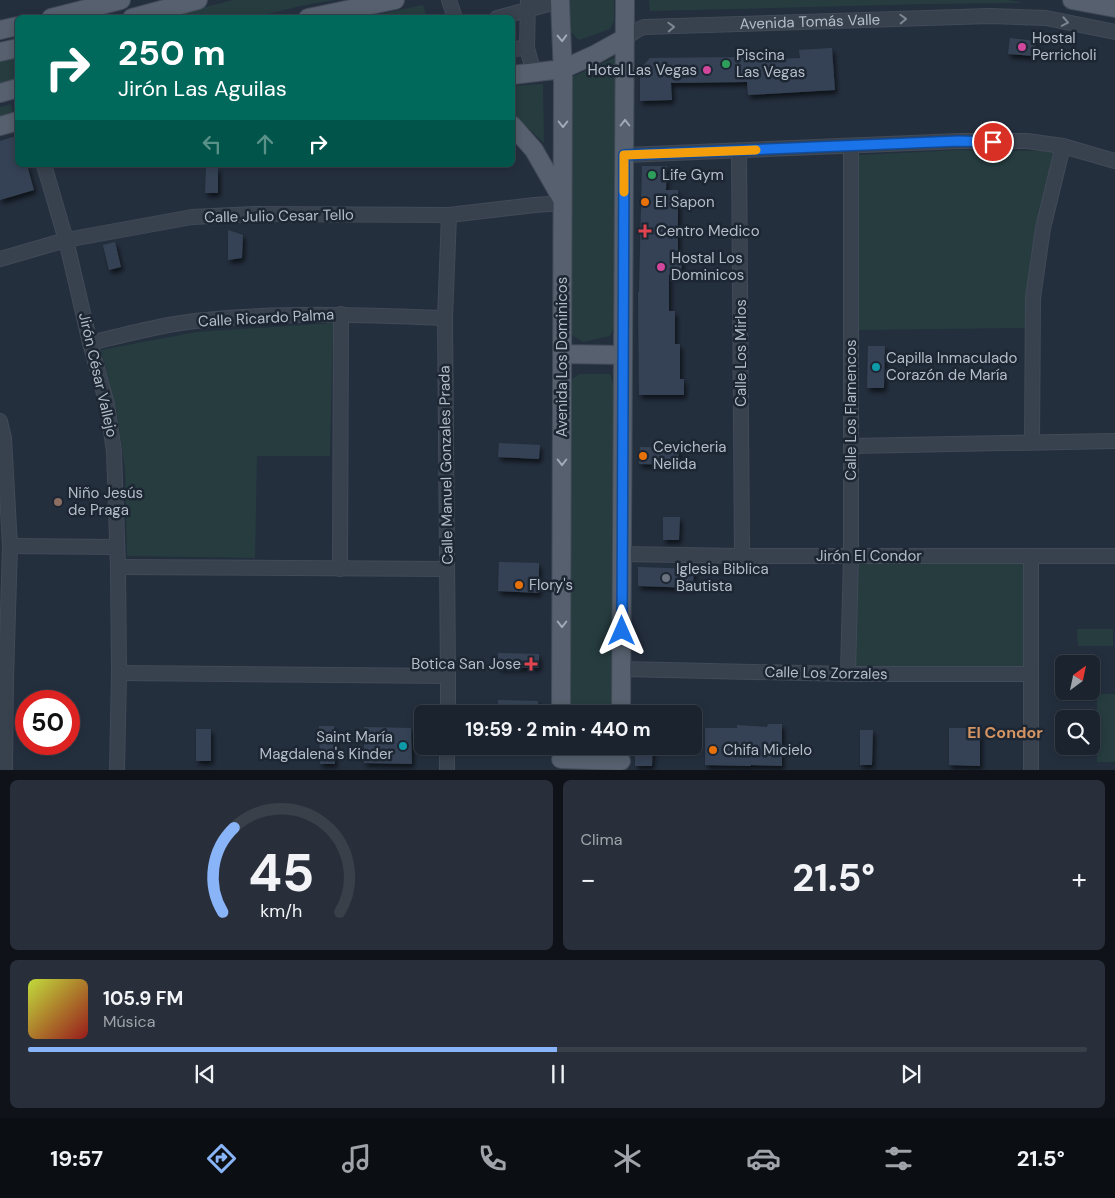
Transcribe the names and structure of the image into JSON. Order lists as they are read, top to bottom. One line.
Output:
{"streets":{"main road":["Avenida Tomás Valle","Avenida Los Dominicos"],"street":["Calle Julio Cesar Tello","Calle Ricardo Palma","Calle Los Mirlos","Jirón César Vallejo","Calle Los Flamencos","Calle Manuel Gonzales Prada","Jirón El Condor","Calle Los Zorzales"]},"crossings":[["Avenida Tomás Valle","Avenida Los Dominicos"],["Calle Julio Cesar Tello","Avenida Los Dominicos"],["Calle Julio Cesar Tello","Jirón César Vallejo"],["Calle Julio Cesar Tello","Calle Manuel Gonzales Prada"],["Calle Ricardo Palma","Jirón César Vallejo"],["Calle Ricardo Palma","Calle Manuel Gonzales Prada"],["Calle Los Mirlos","Jirón El Condor"],["Calle Los Flamencos","Jirón El Condor"],["Calle Los Flamencos","Calle Los Zorzales"]],"one_way":["Avenida Tomás Valle"],"districts":["El Condor"],"places":{"other":["Hostal Perricholi","Piscina Las Vegas","Hotel Las Vegas","Life Gym","El Sapon","Hostal Los Dominicos","Capilla Inmaculado Corazón de María","Cevicheria Nelida","Niño Jesús de Praga","Iglesia Biblica Bautista","Flory's","Saint María Magdalena's Kinder","Chifa Micielo"],"health":["Centro Medico","Botica San Jose"]},"north":"top right","page":{"turn":["250 m","Jirón Las Aguilas"],"limit":"50","trip":"19:59 · 2 min · 440 m","tile":"Clima","heat":["−","21.5°","+"],"song":["105.9 FM","Música"],"tabs":["19:57","21.5°"],"gauge":["45","km/h"]}}
